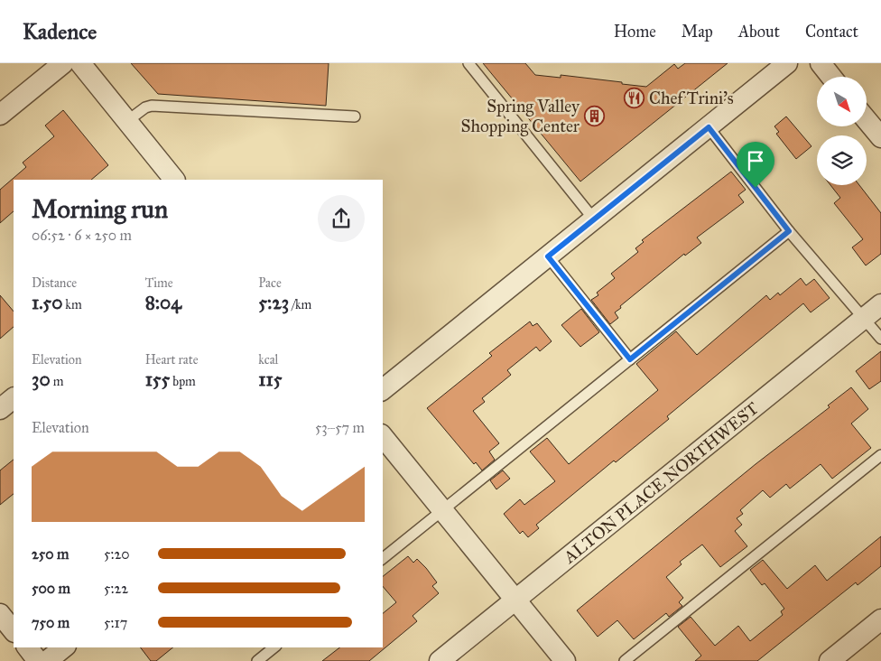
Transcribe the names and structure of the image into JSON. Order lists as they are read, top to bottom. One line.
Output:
{"streets":{"street":["ALTON PLACE NORTHWEST"]},"places":{"restaurant":["Chef Trini's"],"building":["Spring Valley Shopping Center"]},"north":"bottom right","page":{"header":"Kadence","nav":["Home","Map","About","Contact"],"heading":["Morning run","06:52 · 6 × 250 m"],"stats":[["Distance","1.50 km"],["Time","8:04"],["Pace","5:23 /km"],["Elevation","30 m"],["Heart rate","155 bpm"],["kcal","115"]],"chart":["Elevation","53–57 m"],"list":[{"name":"250 m","note":"5:20"},{"name":"500 m","note":"5:22"},{"name":"750 m","note":"5:17"}]}}
